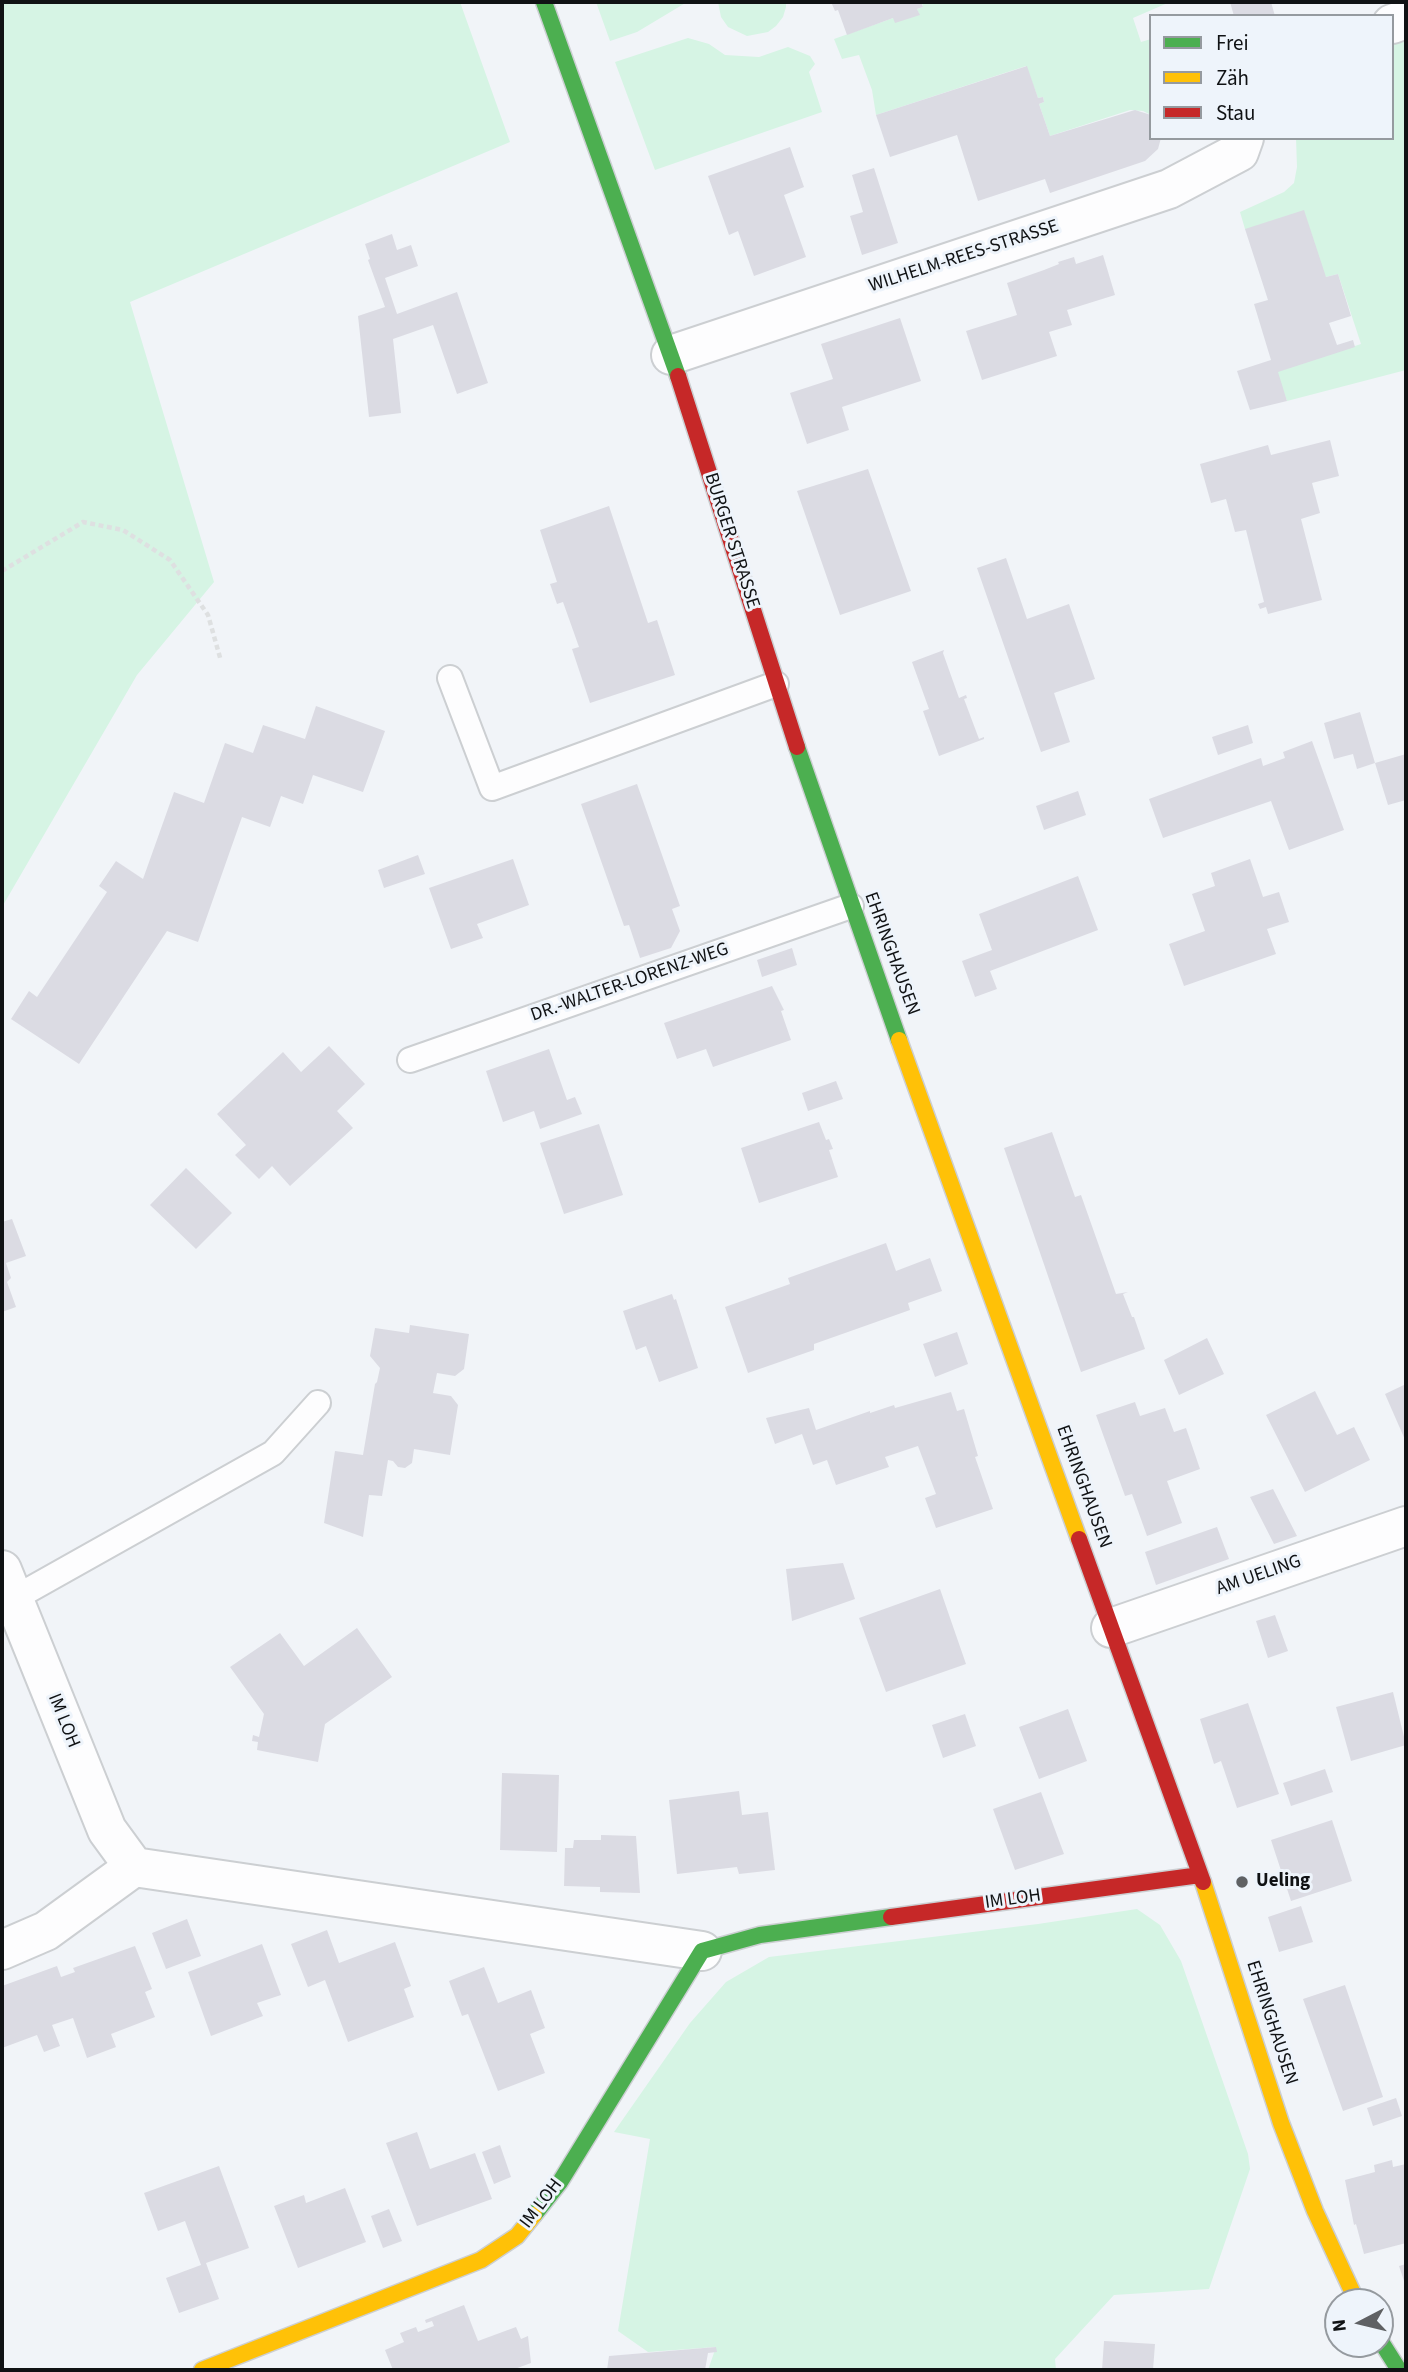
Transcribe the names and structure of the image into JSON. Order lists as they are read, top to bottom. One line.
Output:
{"streets":{"main road":["BURGER STRASSE","EHRINGHAUSEN","IM LOH"],"street":["WILHELM-REES-STRASSE","AM UELING"],"lane":["DR.-WALTER-LORENZ-WEG"]},"crossings":[["WILHELM-REES-STRASSE","BURGER STRASSE"],["BURGER STRASSE","EHRINGHAUSEN"],["EHRINGHAUSEN","DR.-WALTER-LORENZ-WEG"],["EHRINGHAUSEN","AM UELING"],["EHRINGHAUSEN","IM LOH"]],"places":["Ueling"],"legend":["Frei","Zäh","Stau"],"north":"left"}
